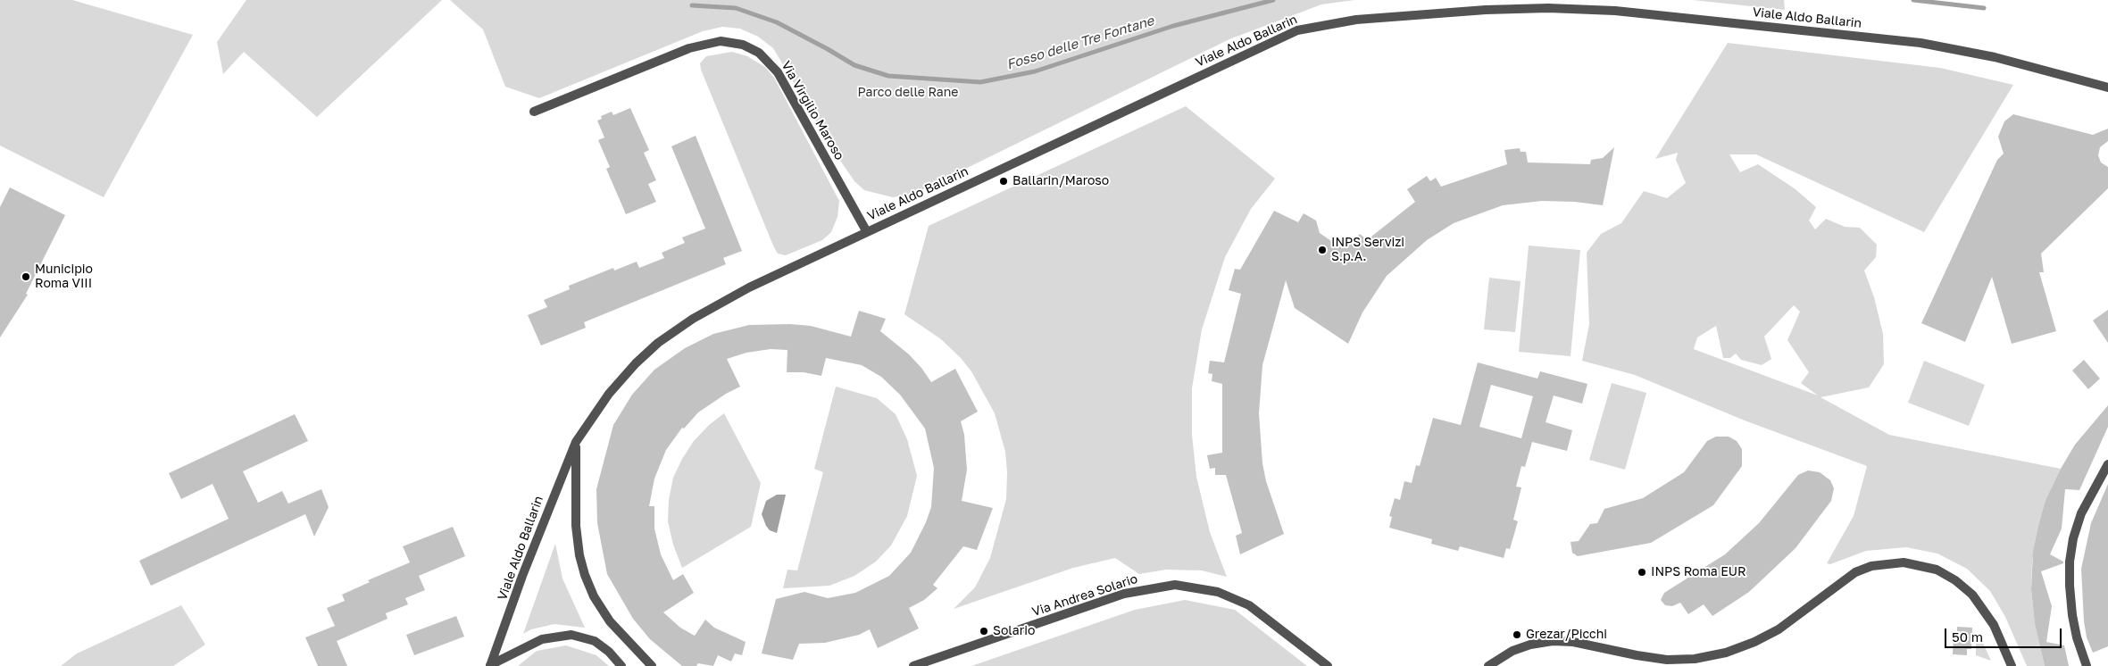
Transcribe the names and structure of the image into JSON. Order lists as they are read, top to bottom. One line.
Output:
{"streets":{"street":["Viale Aldo Ballarin","Via Virgilio Maroso","Via Andrea Solario"]},"crossings":[["Viale Aldo Ballarin","Via Virgilio Maroso"]],"water":["Fosso delle Tre Fontane"],"parks":["Parco delle Rane"],"places":["Ballarin/Maroso","INPS Servizi S.p.A.","Municipio Roma VIII","INPS Roma EUR","Solario","Grezar/Picchi"],"scale_bar":"50 m"}
